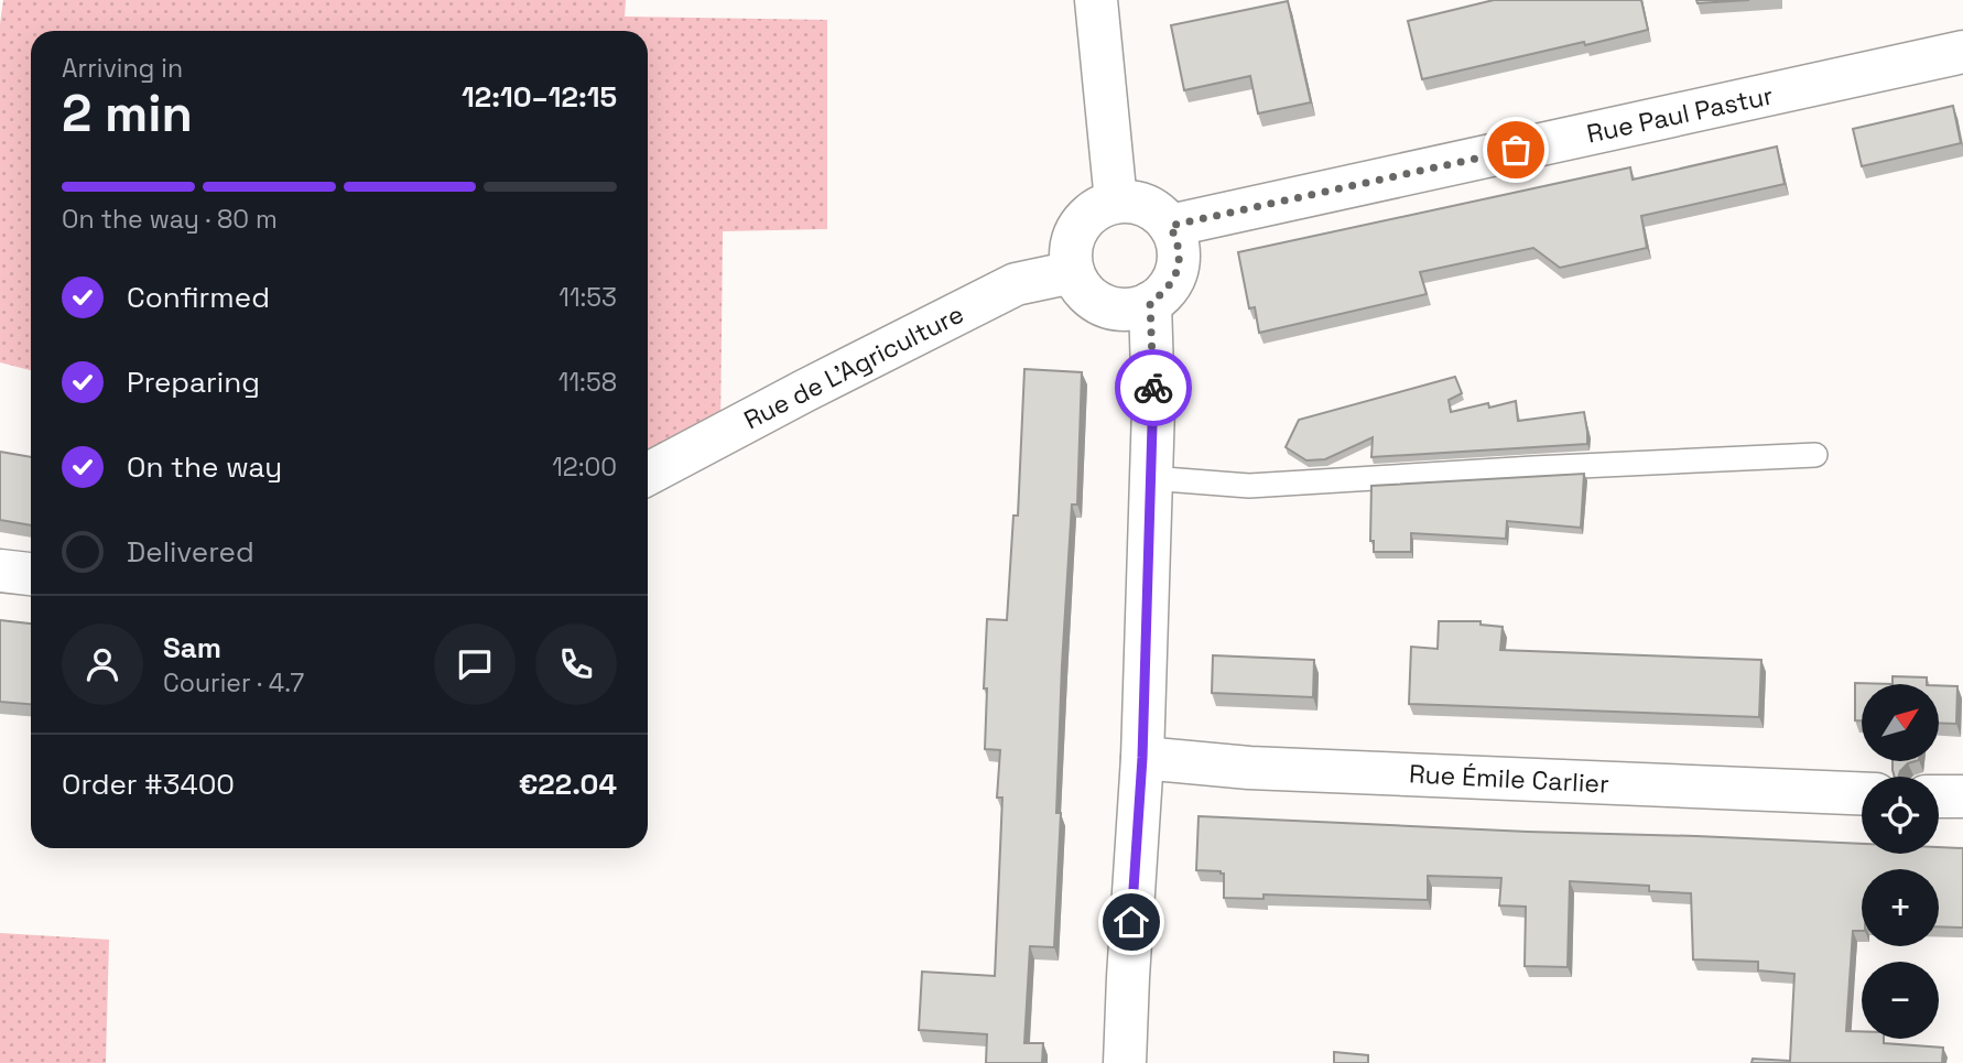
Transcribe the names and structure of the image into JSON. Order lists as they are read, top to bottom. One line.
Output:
{"streets":{"street":["Rue Paul Pastur","Rue de L'Agriculture","Rue Émile Carlier"]},"crossings":[["Rue Paul Pastur","Rue de L'Agriculture"]],"north":"top right","page":{"heading":["2 min","Arriving in","12:10–12:15"],"panel":["Sam","Courier · 4.7","Order #3400","€22.04"],"bar":"On the way · 80 m","list":[["Confirmed","11:53"],["Preparing","11:58"],["On the way","12:00"],"Delivered"],"map_buttons":["+","−"]}}
